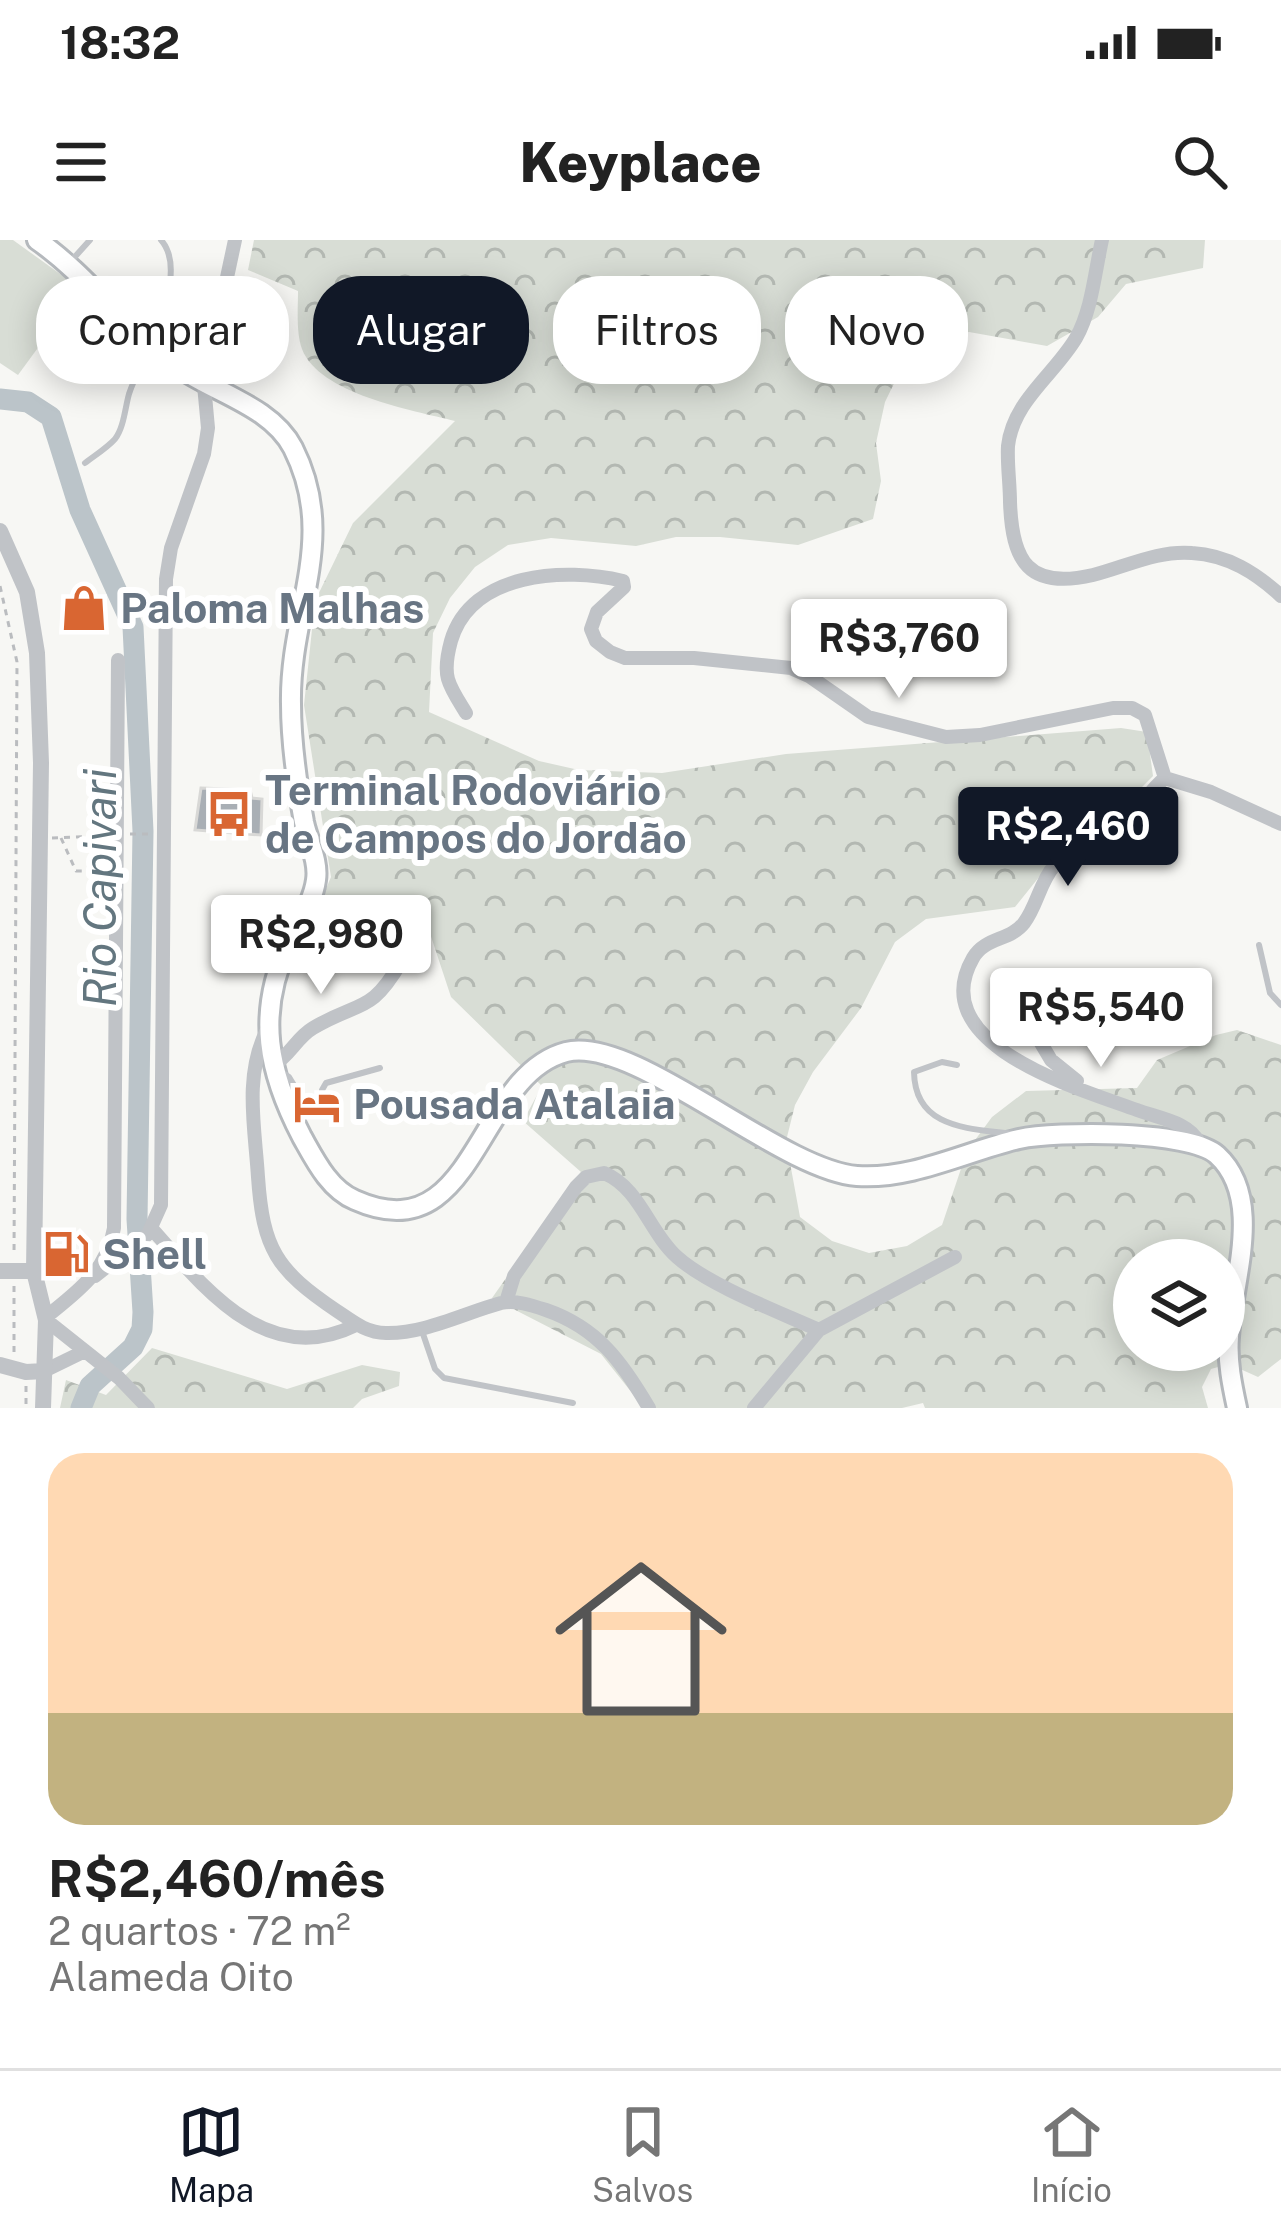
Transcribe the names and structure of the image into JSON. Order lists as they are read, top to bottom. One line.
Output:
{"water":["Rio Capivari"],"places":{"shop":["Paloma Malhas"],"bus stop":["Terminal Rodoviário de Campos do Jordão"],"hotel":["Pousada Atalaia"],"fuel station":["Shell"]},"page":{"status":"18:32","header":"Keyplace","chip":["Comprar","Alugar","Filtros","Novo"],"price":["R$3,760","R$2,460","R$2,980","R$5,540"],"list":[{"name":"R$2,460/mês","note":"2 quartos · 72 m² · Alameda Oito"}],"tabs":["Mapa","Salvos","Início"]}}
